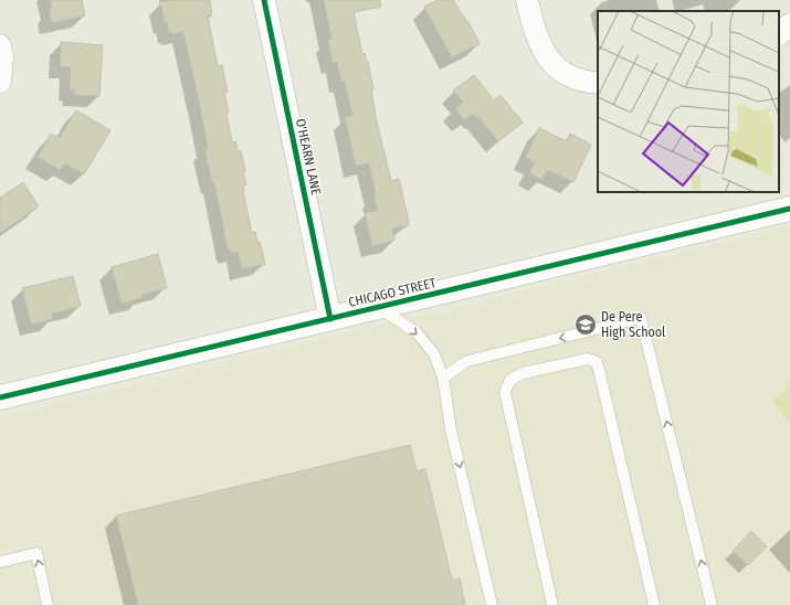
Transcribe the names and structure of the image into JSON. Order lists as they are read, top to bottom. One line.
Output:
{"streets":{"street":["O'HEARN LANE","CHICAGO STREET"]},"crossings":[["O'HEARN LANE","CHICAGO STREET"]],"places":{"school or university":["De Pere High School"]}}
